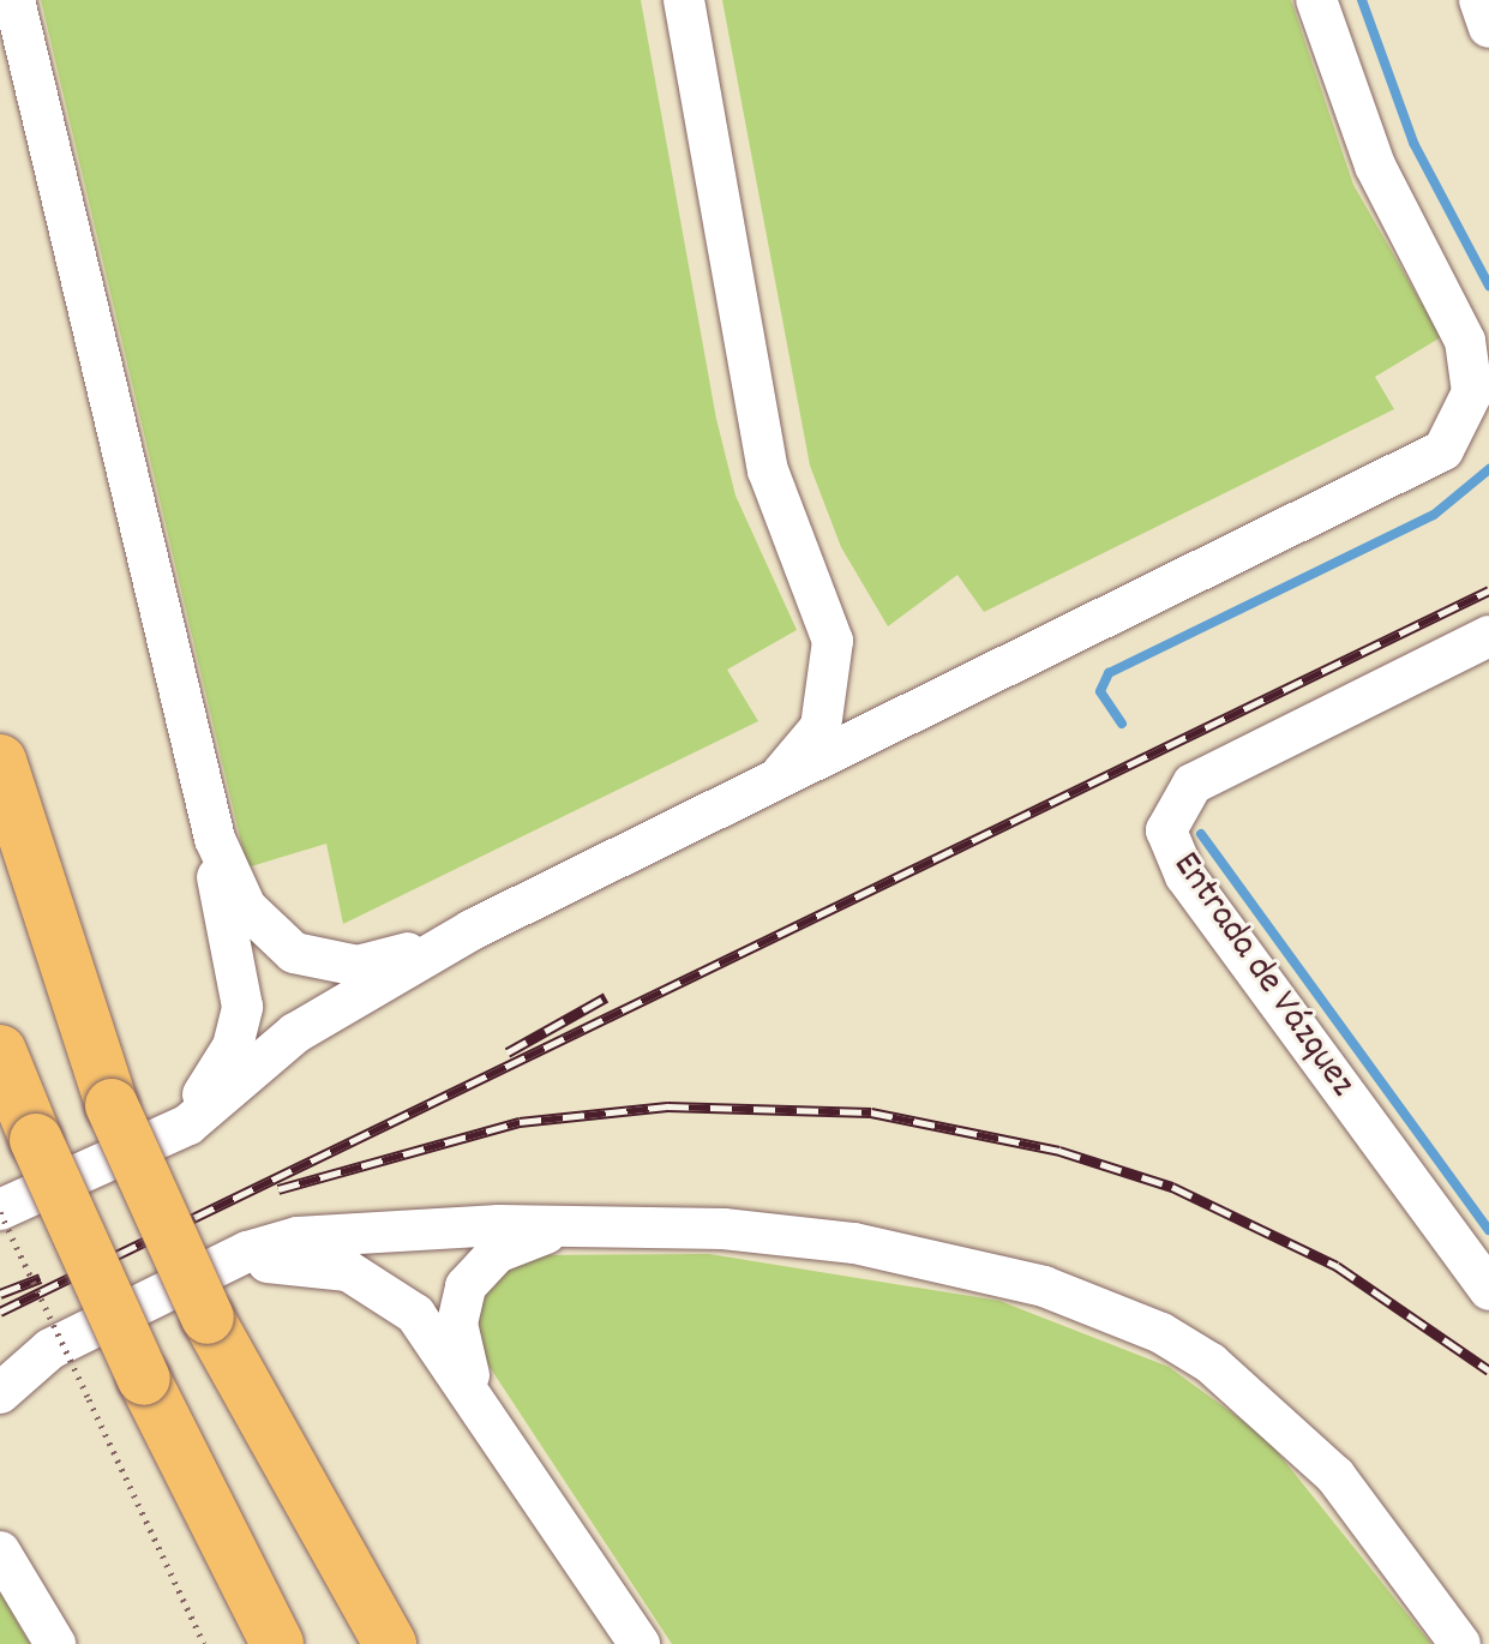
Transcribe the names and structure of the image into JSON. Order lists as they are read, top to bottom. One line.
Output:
{"streets":{"street":["Entrada de Vázquez"]}}
